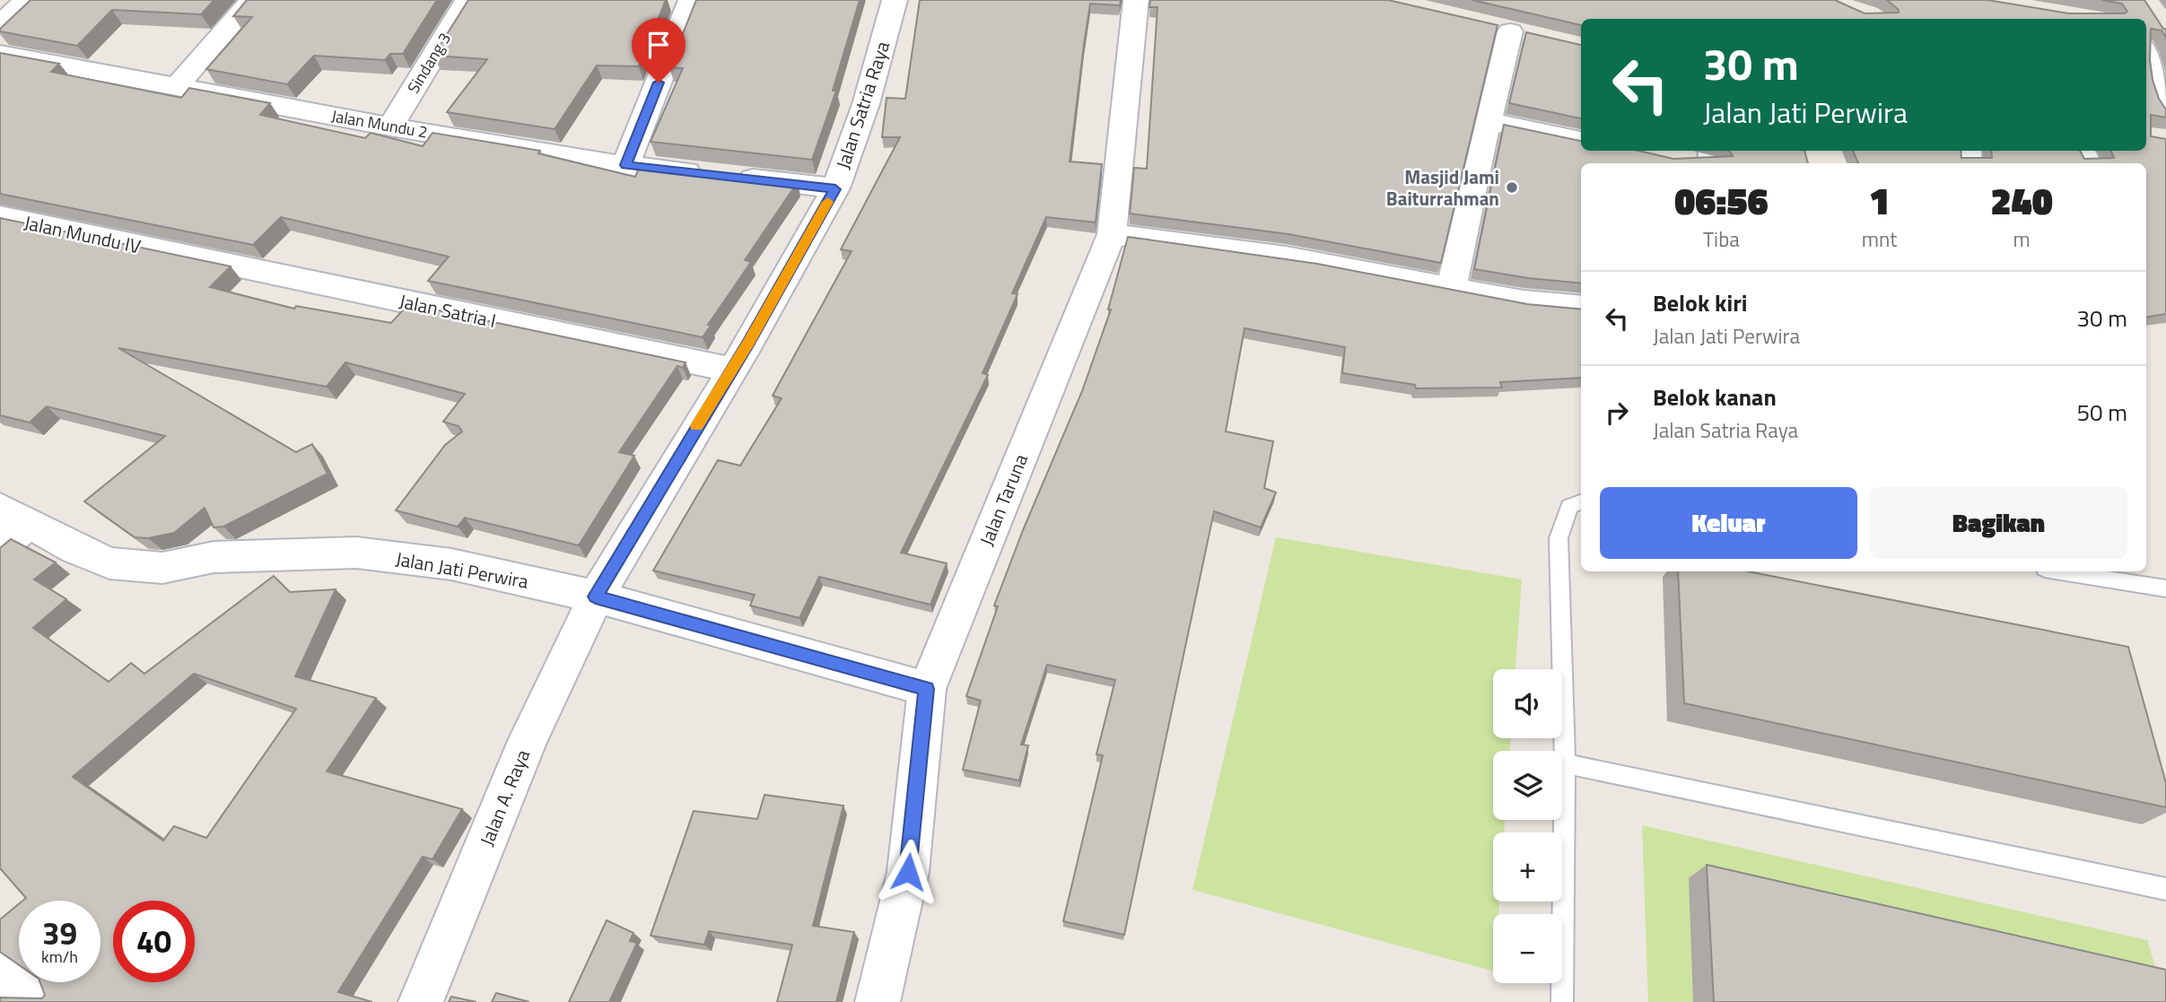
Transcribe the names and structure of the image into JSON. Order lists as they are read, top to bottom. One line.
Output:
{"streets":{"street":["Sindang 3","Jalan Satria Raya","Jalan Mundu 2","Jalan Mundu IV","Jalan Satria I","Jalan Taruna","Jalan Jati Perwira","Jalan A. Raya"]},"crossings":[["Sindang 3","Jalan Mundu 2"],["Jalan Satria Raya","Jalan Mundu 2"],["Jalan Satria Raya","Jalan Satria I"],["Jalan Satria Raya","Jalan Jati Perwira"],["Jalan Satria Raya","Jalan A. Raya"],["Jalan Mundu IV","Jalan Satria I"],["Jalan Taruna","Jalan Jati Perwira"],["Jalan Jati Perwira","Jalan A. Raya"]],"places":["Masjid Jami Baiturrahman"],"page":{"turn":["30 m","Jalan Jati Perwira"],"eta":["06:56","Tiba","1","mnt","240","m"],"list":[{"name":"Belok kiri","note":"Jalan Jati Perwira","value":"30 m"},{"name":"Belok kanan","note":"Jalan Satria Raya","value":"50 m"}],"buttons":["Keluar","Bagikan"],"map_buttons":["+","−"],"speed":"39 km/h","limit":"40"}}
